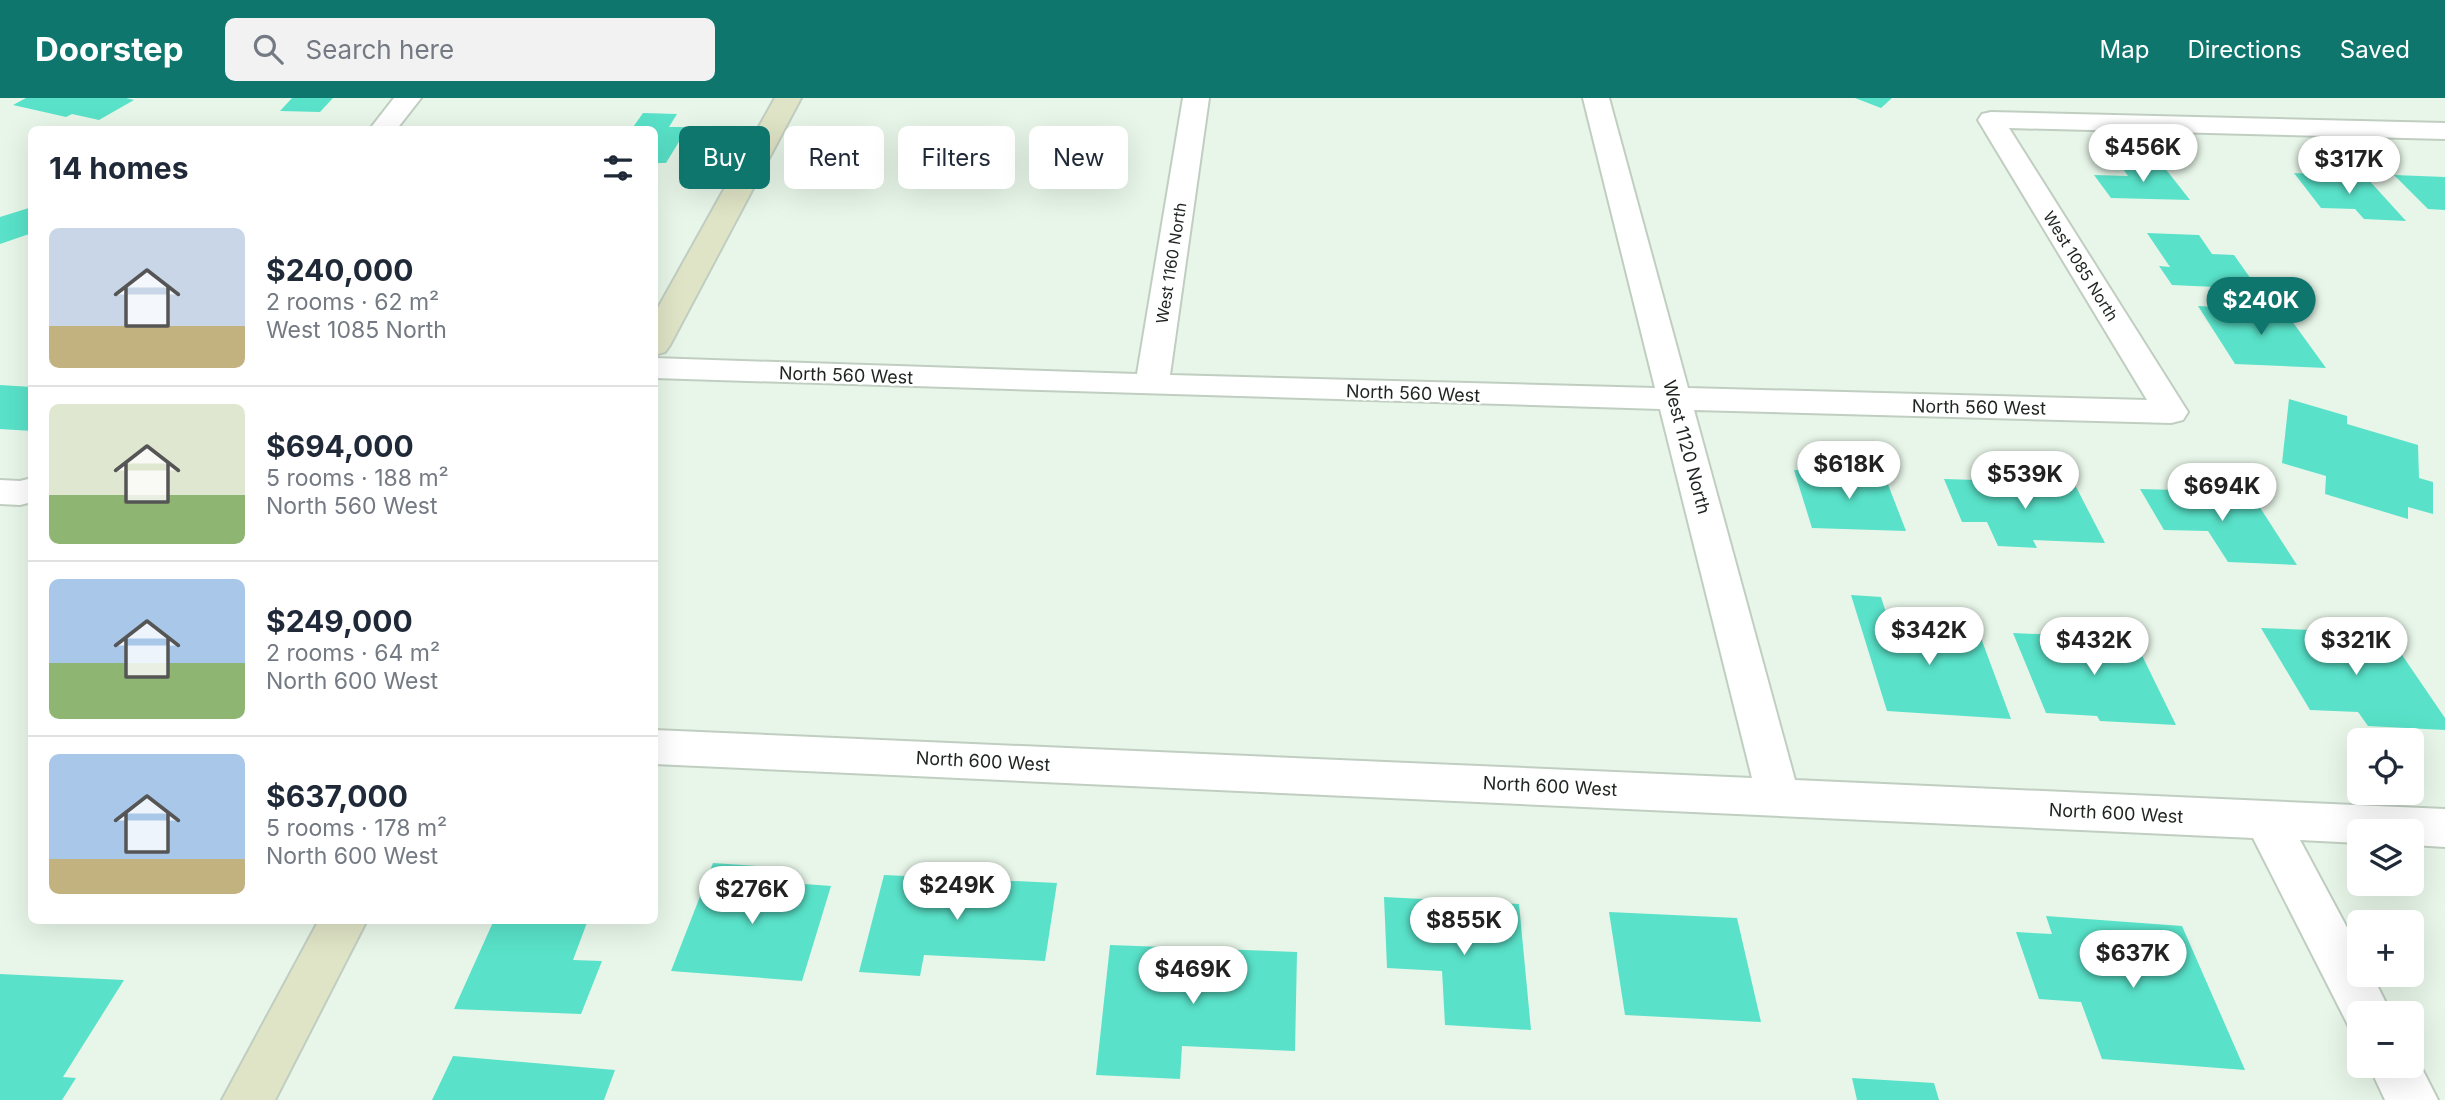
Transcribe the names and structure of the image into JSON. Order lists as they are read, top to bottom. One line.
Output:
{"streets":{"street":["West 1160 North","West 1085 North","North 560 West","West 1120 North","North 600 West"]},"crossings":[["West 1160 North","North 560 West"],["West 1085 North","North 560 West"],["North 560 West","West 1120 North"],["West 1120 North","North 600 West"]],"page":{"header":"Doorstep","search":"Search here","nav":["Map","Directions","Saved"],"price":["$456K","$317K","$240K","$618K","$539K","$694K","$342K","$432K","$321K","$249K","$276K","$855K","$637K","$469K"],"chip":["Buy","Rent","Filters","New"],"heading":"14 homes","list":[{"name":"$240,000","note":"2 rooms · 62 m² · West 1085 North"},{"name":"$694,000","note":"5 rooms · 188 m² · North 560 West"},{"name":"$249,000","note":"2 rooms · 64 m² · North 600 West"},{"name":"$637,000","note":"5 rooms · 178 m² · North 600 West"}],"map_buttons":["+","−"]}}
